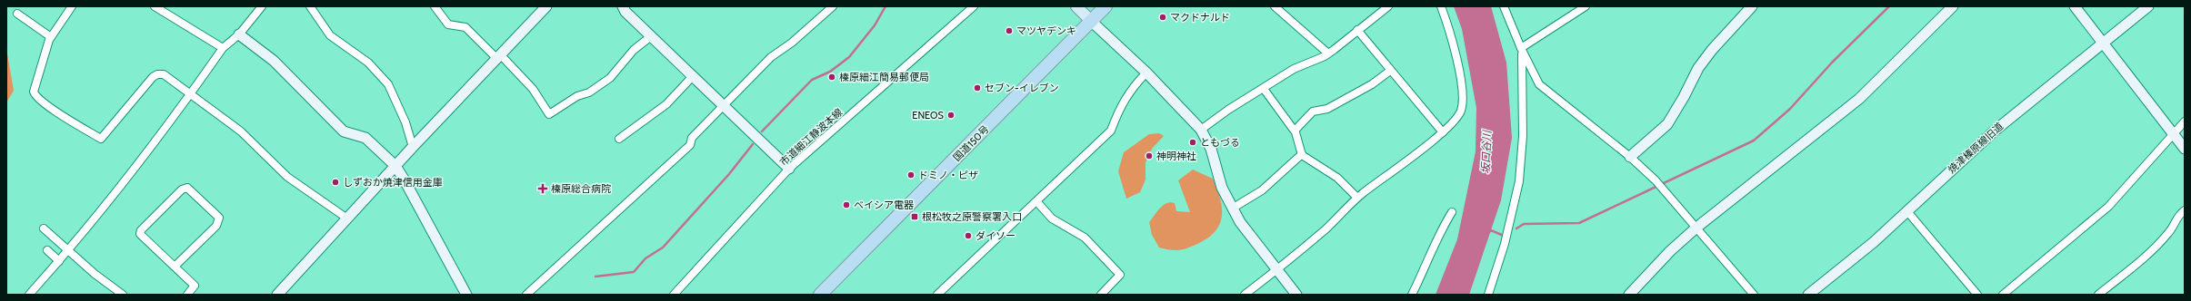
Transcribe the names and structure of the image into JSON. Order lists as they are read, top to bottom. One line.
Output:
{"streets":{"highway":["国道150号"],"street":["市道細江静波本線","焼津榛原線旧道"]},"water":["坂口谷川"],"places":{"other":["マクドナルド","マツヤデンキ","榛原細江簡易郵便局","セブン-イレブン","ENEOS","ともづる","神明神社","ドミノ・ピザ","しずおか焼津信用金庫","ベイシア電器","ダイソー"],"health":["榛原総合病院"],"transit":["根松牧之原警察署入口"]}}
